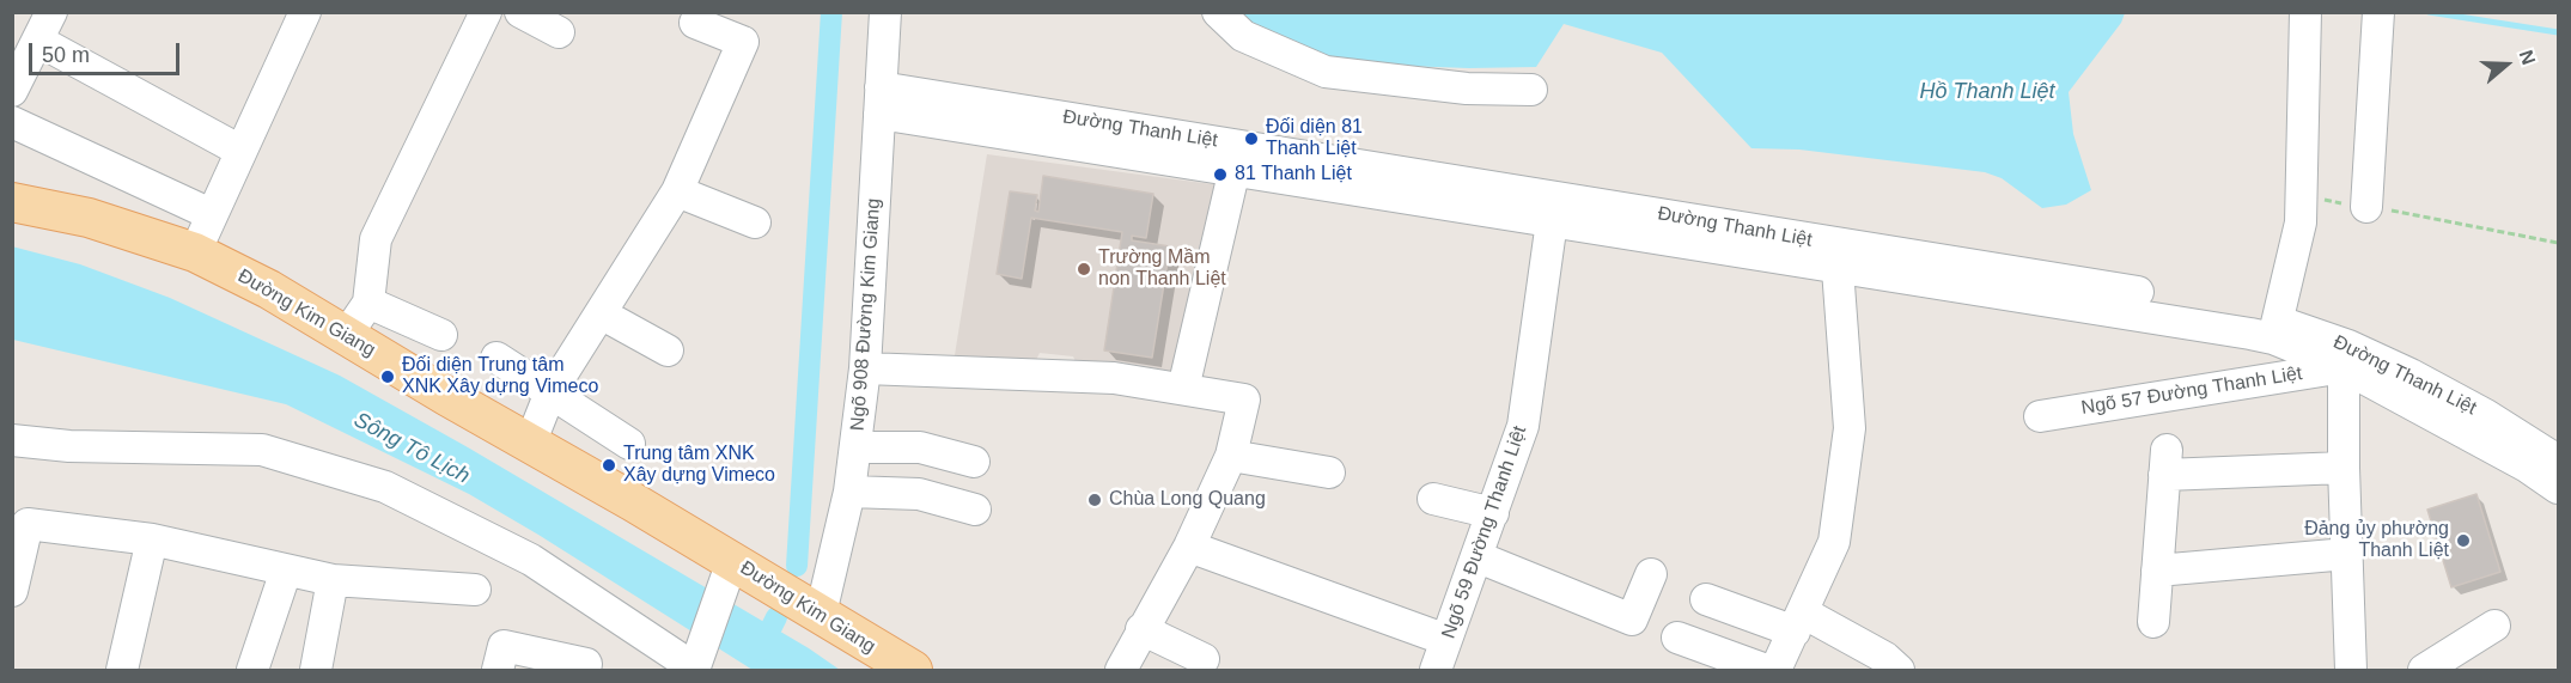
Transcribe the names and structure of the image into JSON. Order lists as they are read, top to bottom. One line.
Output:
{"streets":{"main road":["Đường Kim Giang"],"street":["Đường Thanh Liệt","Ngõ 908 Đường Kim Giang","Ngõ 57 Đường Thanh Liệt","Ngõ 59 Đường Thanh Liệt"]},"crossings":[["Đường Thanh Liệt","Ngõ 908 Đường Kim Giang"],["Đường Thanh Liệt","Ngõ 57 Đường Thanh Liệt"],["Đường Thanh Liệt","Ngõ 59 Đường Thanh Liệt"],["Đường Kim Giang","Ngõ 908 Đường Kim Giang"]],"water":["Hồ Thanh Liệt","Sông Tô Lịch"],"places":["Đối diện 81 Thanh Liệt","81 Thanh Liệt","Trường Mầm non Thanh Liệt","Đối diện Trung tâm XNK Xây dựng Vimeco","Trung tâm XNK Xây dựng Vimeco","Chùa Long Quang","Đảng ủy phường Thanh Liệt"],"scale_bar":"50 m","north":"right"}
